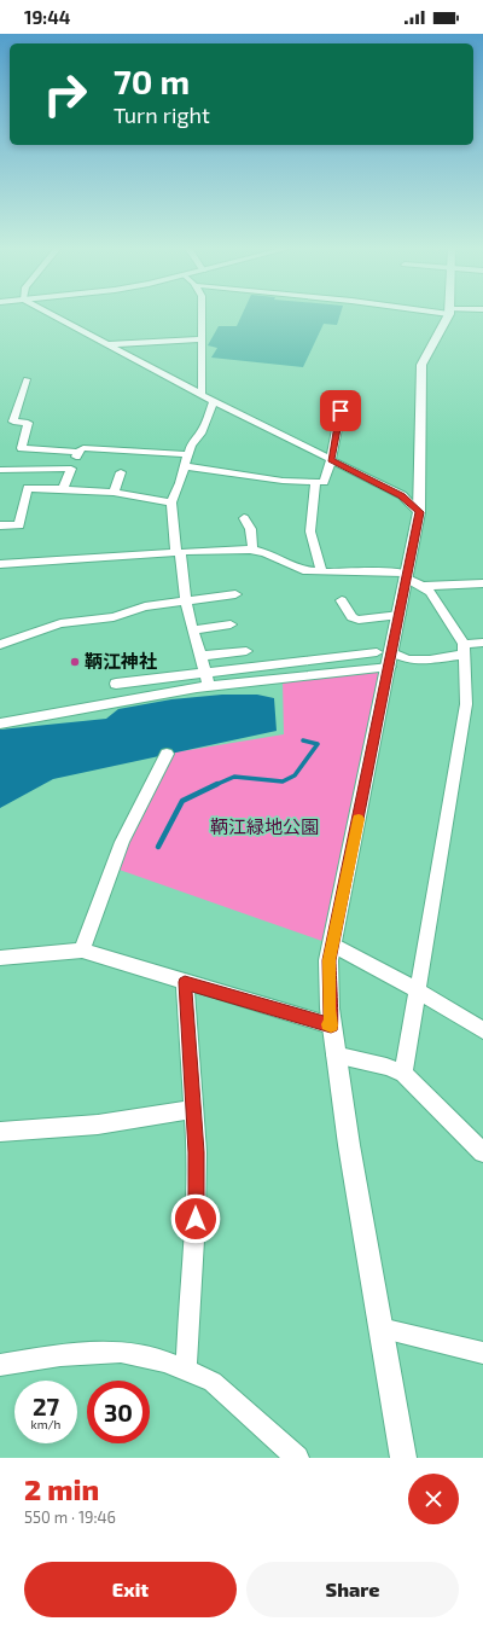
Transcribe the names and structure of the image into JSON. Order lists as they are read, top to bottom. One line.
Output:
{"parks":["鞆江緑地公園"],"places":["鞆江神社"],"page":{"status":"19:44","turn":["70 m","Turn right"],"speed":"27 km/h","limit":"30","heading":["2 min","550 m · 19:46"],"buttons":["Exit","Share"]}}
